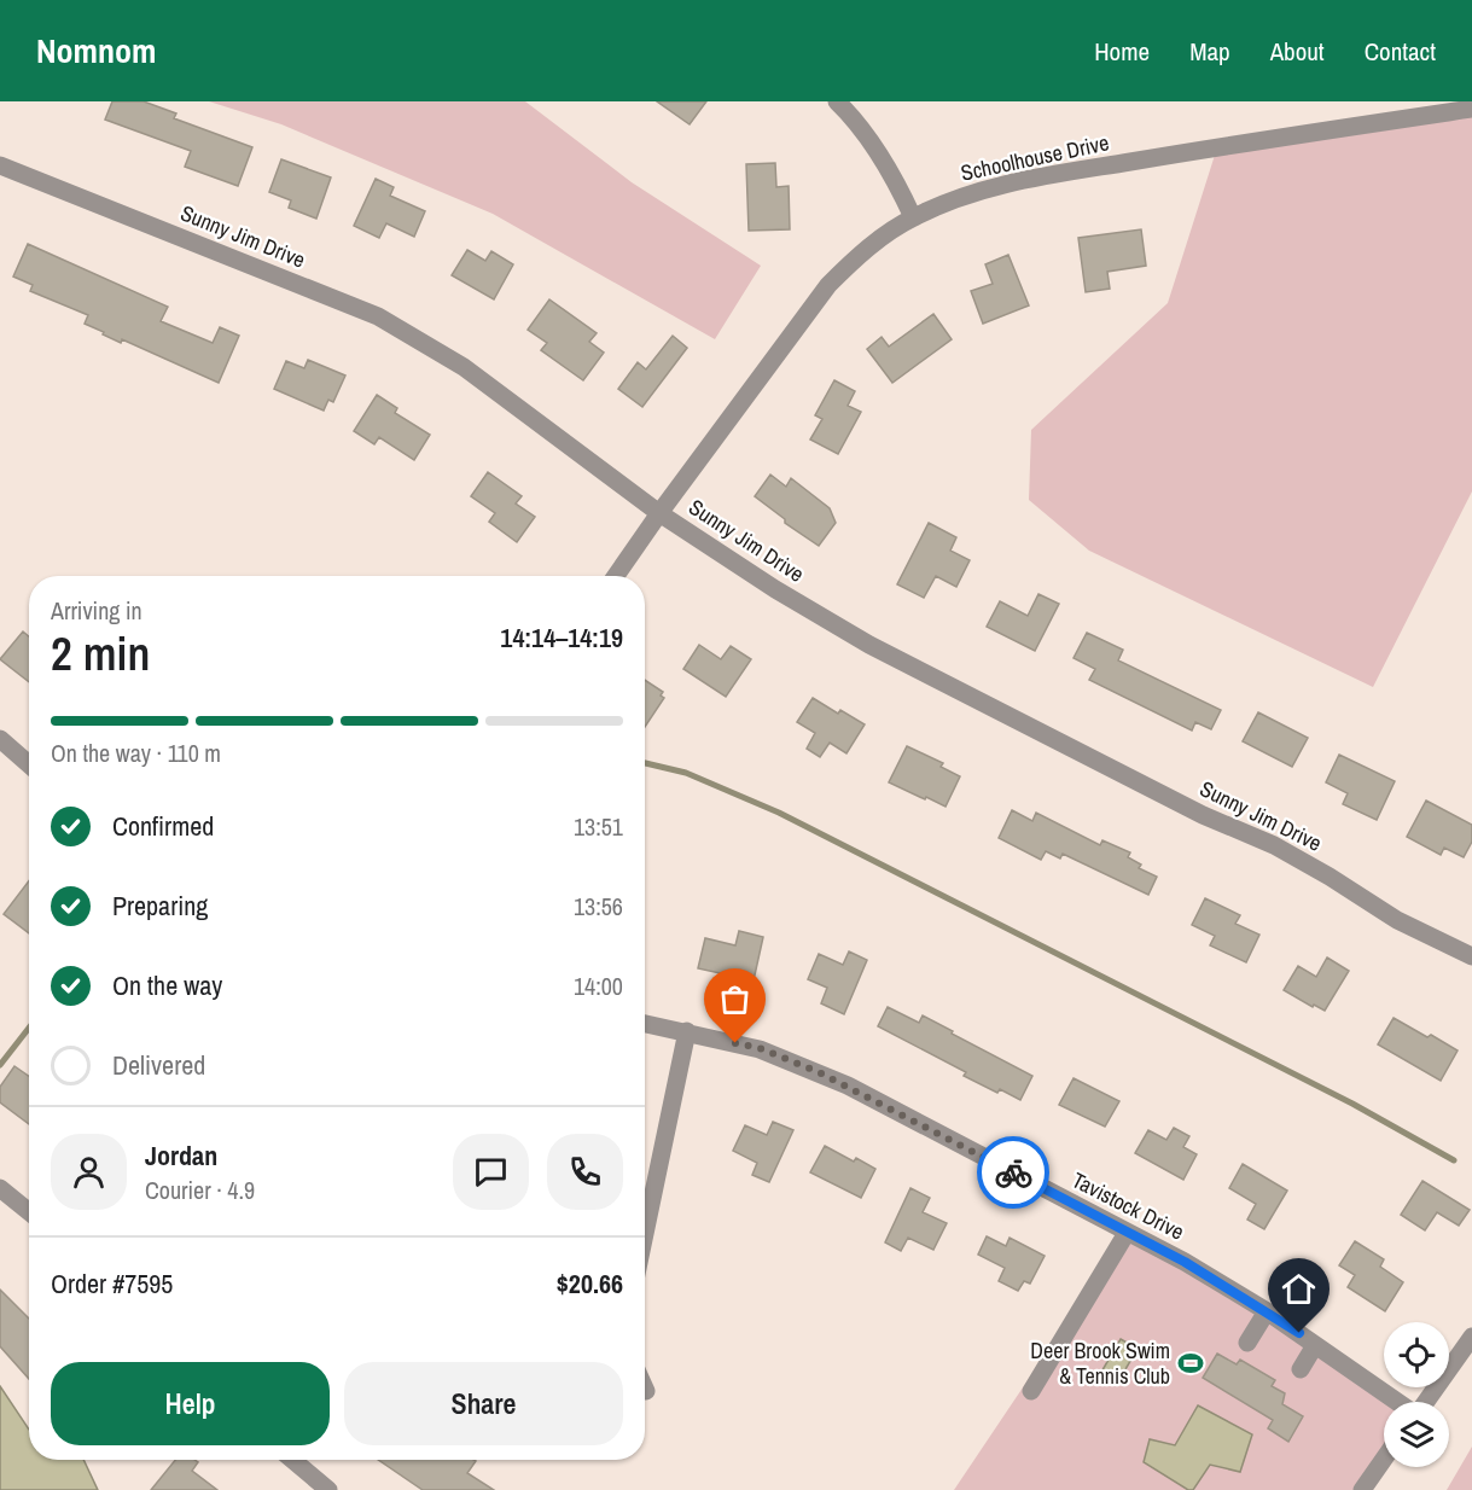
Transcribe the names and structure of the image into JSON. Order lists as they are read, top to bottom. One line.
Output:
{"streets":{"street":["Schoolhouse Drive","Sunny Jim Drive","Tavistock Drive"]},"crossings":[["Schoolhouse Drive","Sunny Jim Drive"]],"places":{"sports":["Deer Brook Swim & Tennis Club"]},"page":{"header":"Nomnom","nav":["Home","Map","About","Contact"],"heading":["2 min","Arriving in","14:14–14:19"],"panel":["Jordan","Courier · 4.9","Order #7595","$20.66"],"bar":"On the way · 110 m","list":[["Confirmed","13:51"],["Preparing","13:56"],["On the way","14:00"],"Delivered"],"buttons":["Help","Share"]}}
